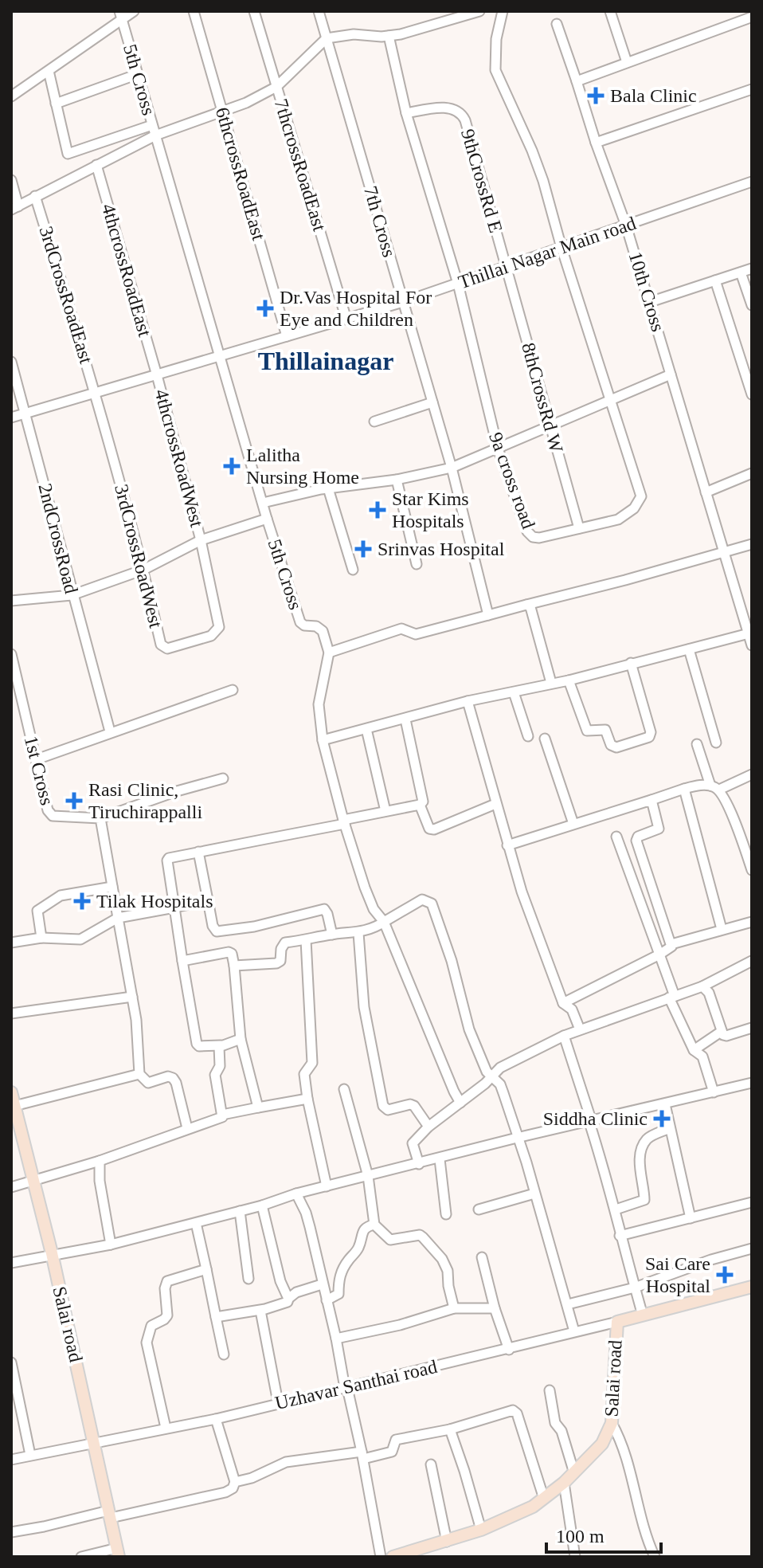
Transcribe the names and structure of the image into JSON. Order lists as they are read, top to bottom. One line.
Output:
{"streets":{"main road":["Salai road"],"street":["5th Cross","7thcrossRoadEast","6thcrossRoadEast","9thCrossRd E","7th Cross","Thillai Nagar Main road","4thcrossRoadEast","10th Cross","3rdCrossRoadEast","8thCrossRd W","4thcrossRoadWest","9a cross road","2ndCrossRoad","3rdCrossRoadWest","1st Cross","Uzhavar Santhai road"]},"crossings":[["5th Cross","Thillai Nagar Main road"],["7thcrossRoadEast","Thillai Nagar Main road"],["6thcrossRoadEast","Thillai Nagar Main road"],["9thCrossRd E","Thillai Nagar Main road"],["9thCrossRd E","8thCrossRd W"],["9thCrossRd E","9a cross road"],["7th Cross","Thillai Nagar Main road"],["Thillai Nagar Main road","4thcrossRoadEast"],["Thillai Nagar Main road","10th Cross"],["Thillai Nagar Main road","3rdCrossRoadEast"],["Thillai Nagar Main road","8thCrossRd W"],["Thillai Nagar Main road","4thcrossRoadWest"],["Thillai Nagar Main road","9a cross road"],["Thillai Nagar Main road","2ndCrossRoad"],["Thillai Nagar Main road","3rdCrossRoadWest"],["4thcrossRoadEast","4thcrossRoadWest"],["3rdCrossRoadEast","3rdCrossRoadWest"],["8thCrossRd W","9a cross road"],["4thcrossRoadWest","3rdCrossRoadWest"],["Salai road","Uzhavar Santhai road"]],"districts":["Thillainagar"],"places":{"health":["Bala Clinic","Dr.Vas Hospital For Eye and Children","Lalitha Nursing Home","Star Kims Hospitals","Srinvas Hospital","Rasi Clinic, Tiruchirappalli","Tilak Hospitals","Siddha Clinic","Sai Care Hospital"]},"scale_bar":"100 m"}
